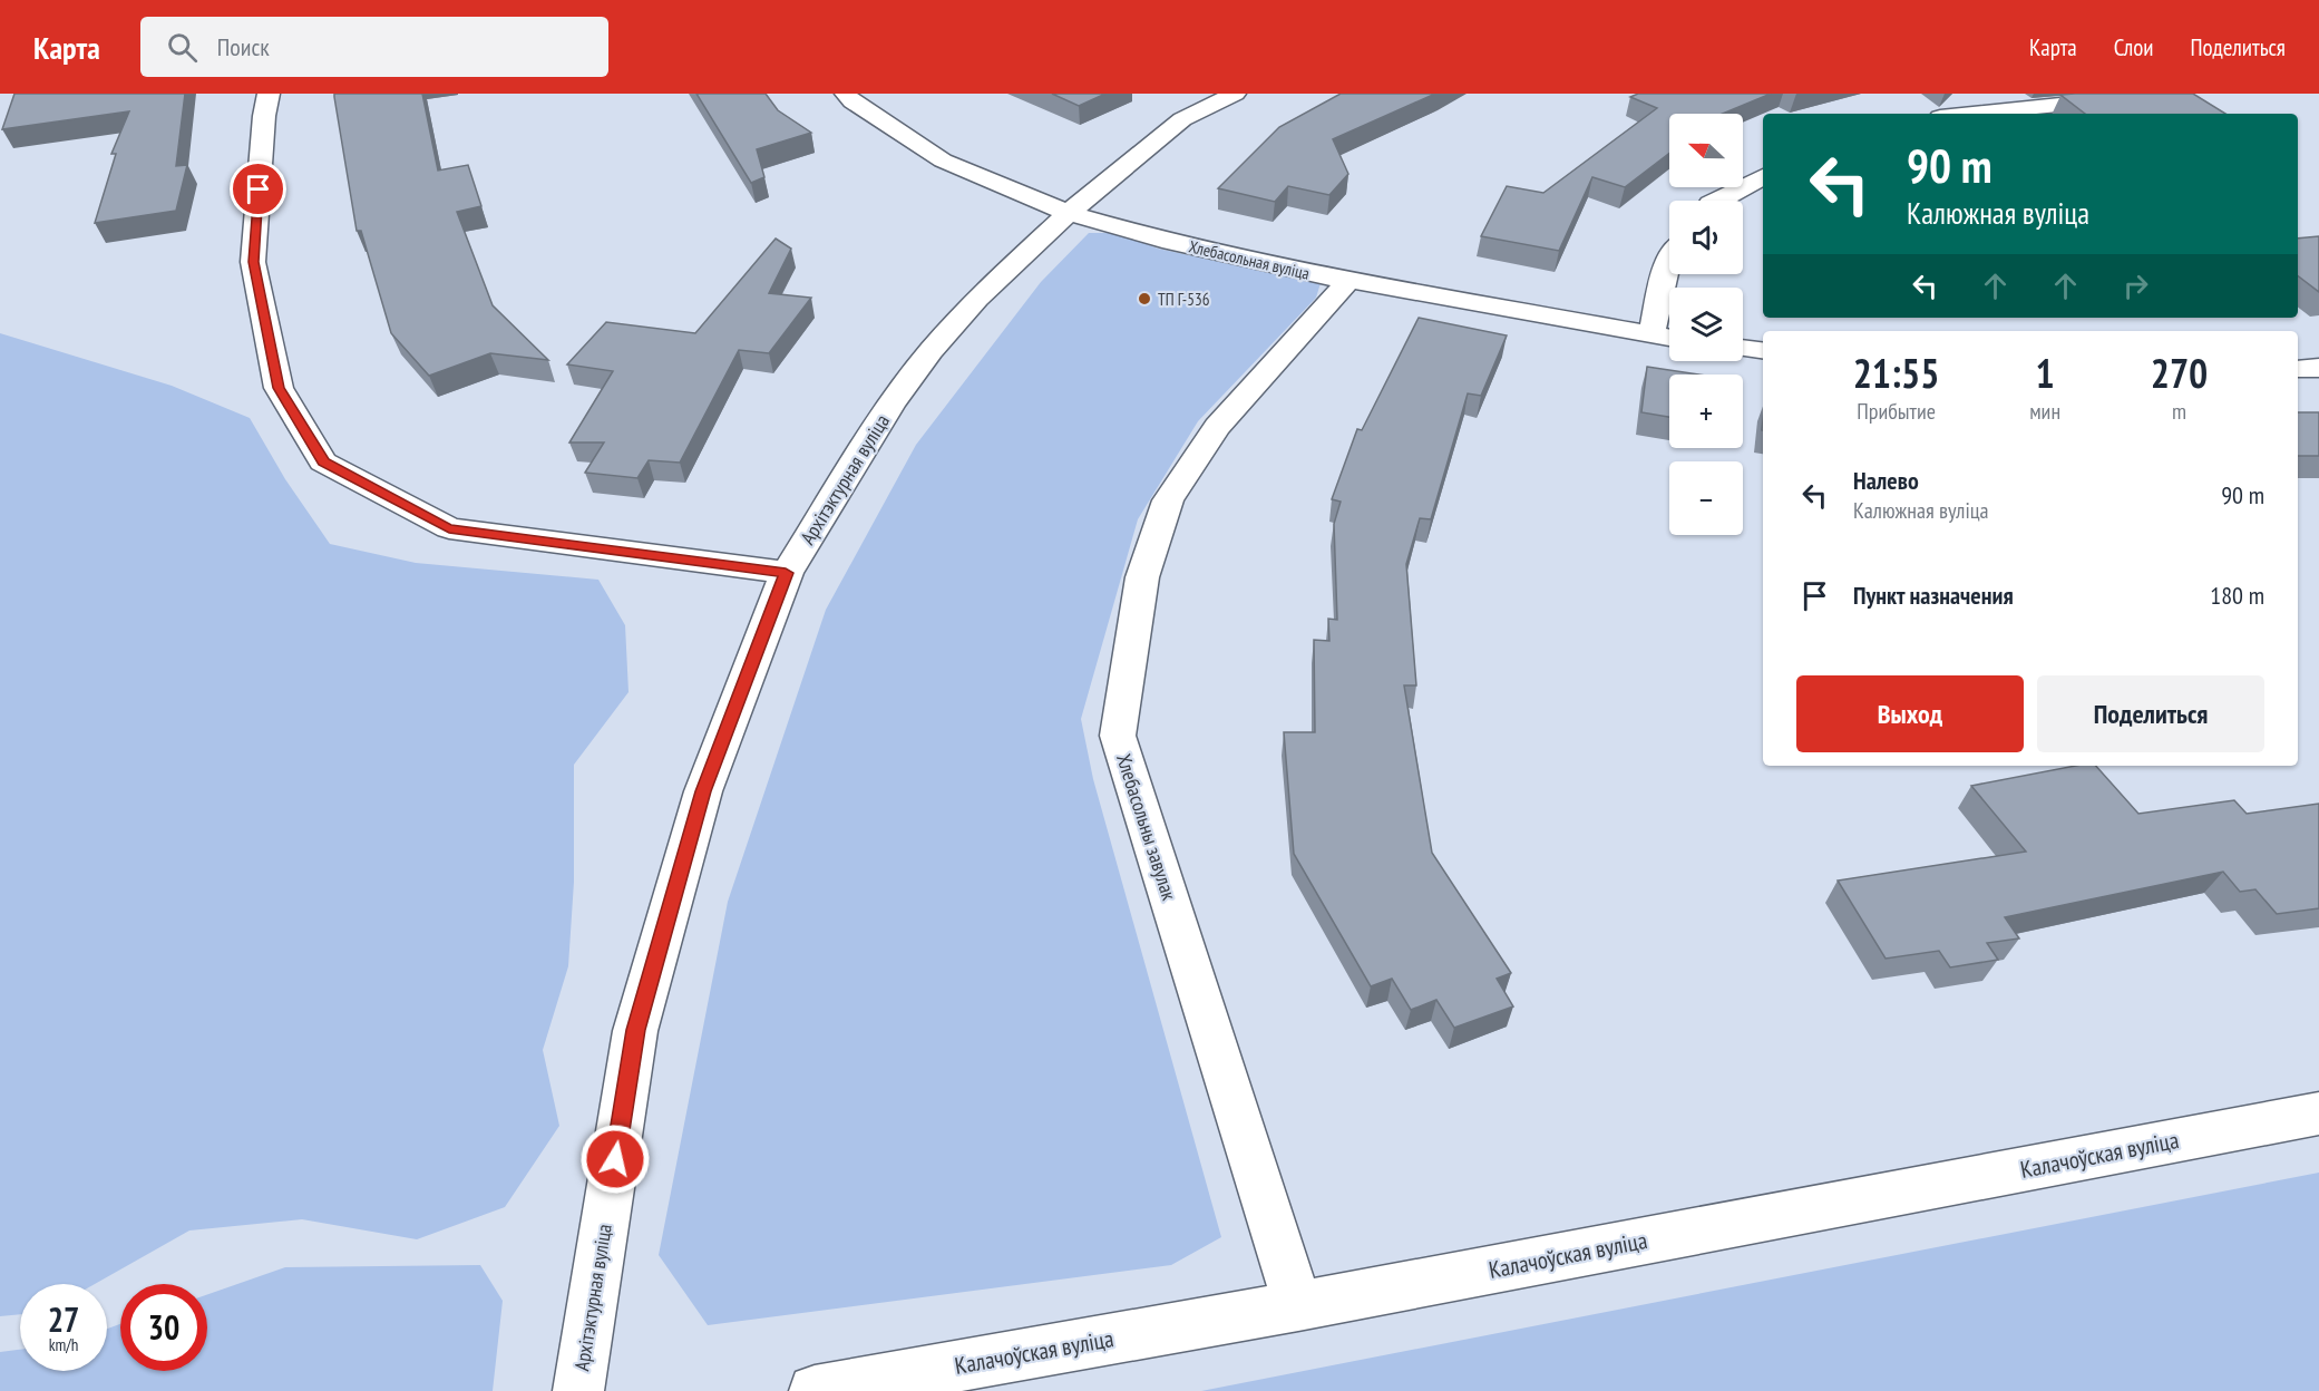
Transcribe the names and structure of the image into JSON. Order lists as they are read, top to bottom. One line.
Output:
{"streets":{"street":["Хлебасольная вуліца","Архітэктурная вуліца","Хлебасольны завулак","Калачоўская вуліца"]},"crossings":[["Хлебасольная вуліца","Архітэктурная вуліца"],["Хлебасольная вуліца","Хлебасольны завулак"],["Хлебасольны завулак","Калачоўская вуліца"]],"places":["ТП Г-536"],"north":"left","page":{"header":"Карта","search":"Поиск","nav":["Карта","Слои","Поделиться"],"map_buttons":["+","−"],"turn":["90 m","Калюжная вуліца"],"eta":["21:55","Прибытие","1","мин","270","m"],"list":[{"name":"Налево","note":"Калюжная вуліца","value":"90 m"},{"name":"Пункт назначения","value":"180 m"}],"buttons":["Выход","Поделиться"],"speed":"27 km/h","limit":"30"}}
